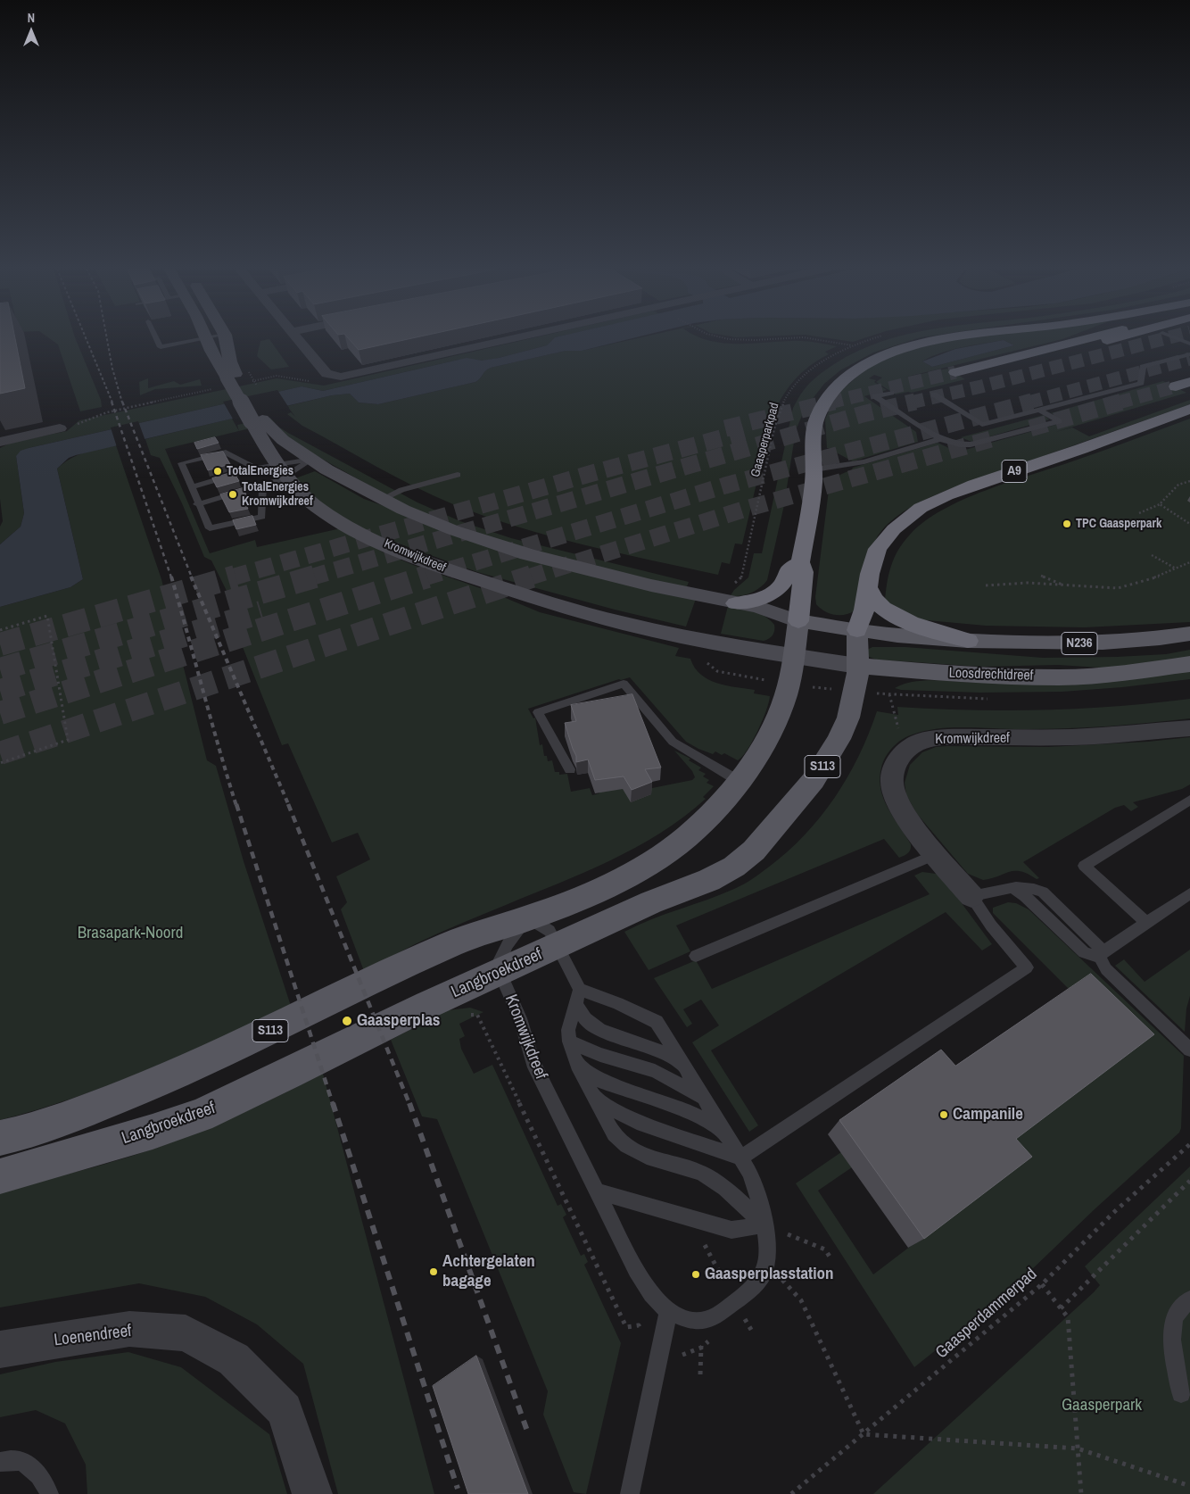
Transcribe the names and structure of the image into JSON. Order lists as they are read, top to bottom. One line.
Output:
{"streets":{"highway":["A9"],"main road":["Kromwijkdreef","N236","Loosdrechtdreef","S113","Langbroekdreef"],"street":["Loenendreef"],"path":["Gaasperparkpad","Gaasperdammerpad"]},"crossings":[["Gaasperparkpad","Kromwijkdreef"],["A9","N236"],["A9","Langbroekdreef"],["Kromwijkdreef","Loosdrechtdreef"],["Kromwijkdreef","S113"],["Kromwijkdreef","Langbroekdreef"],["N236","Langbroekdreef"],["Loosdrechtdreef","S113"],["Loosdrechtdreef","Langbroekdreef"]],"parks":["Brasapark-Noord","Gaasperpark"],"places":["TotalEnergies","TotalEnergies Kromwijkdreef","TPC Gaasperpark","Gaasperplas","Campanile","Achtergelaten bagage","Gaasperplasstation"],"north":"top"}
